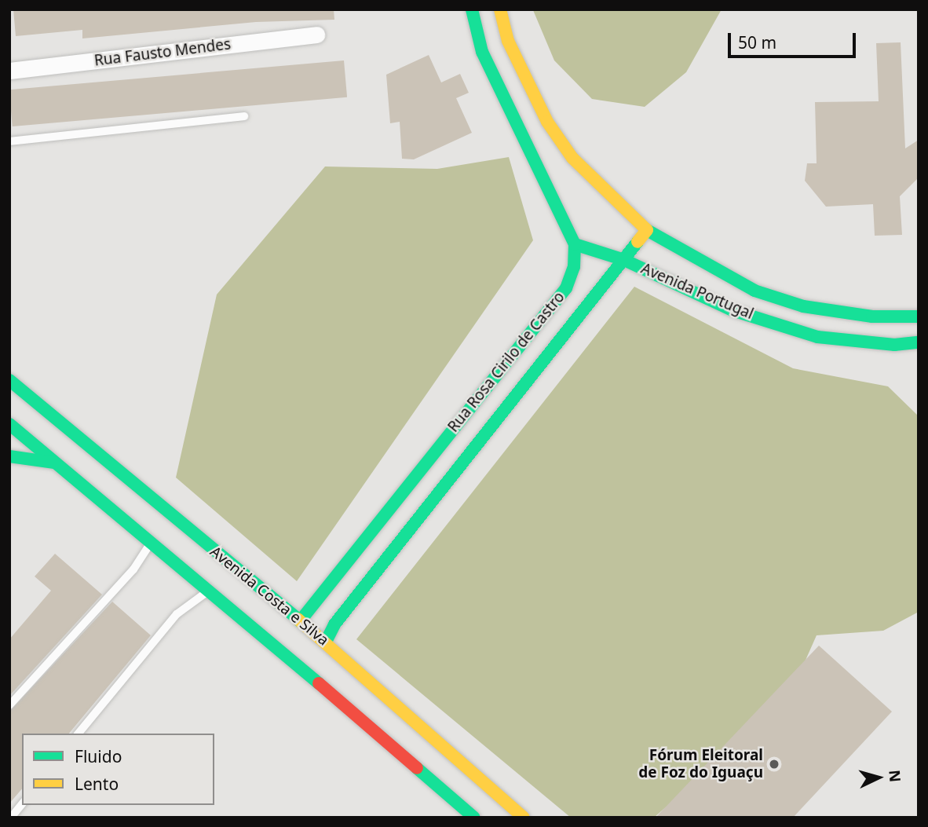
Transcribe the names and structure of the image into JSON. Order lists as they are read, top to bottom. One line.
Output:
{"streets":{"main road":["Avenida Portugal","Rua Rosa Cirilo de Castro","Avenida Costa e Silva"],"street":["Rua Fausto Mendes"]},"crossings":[["Avenida Portugal","Rua Rosa Cirilo de Castro"],["Rua Rosa Cirilo de Castro","Avenida Costa e Silva"]],"places":["Fórum Eleitoral de Foz do Iguaçu"],"legend":["Fluido","Lento"],"scale_bar":"50 m","north":"right"}
